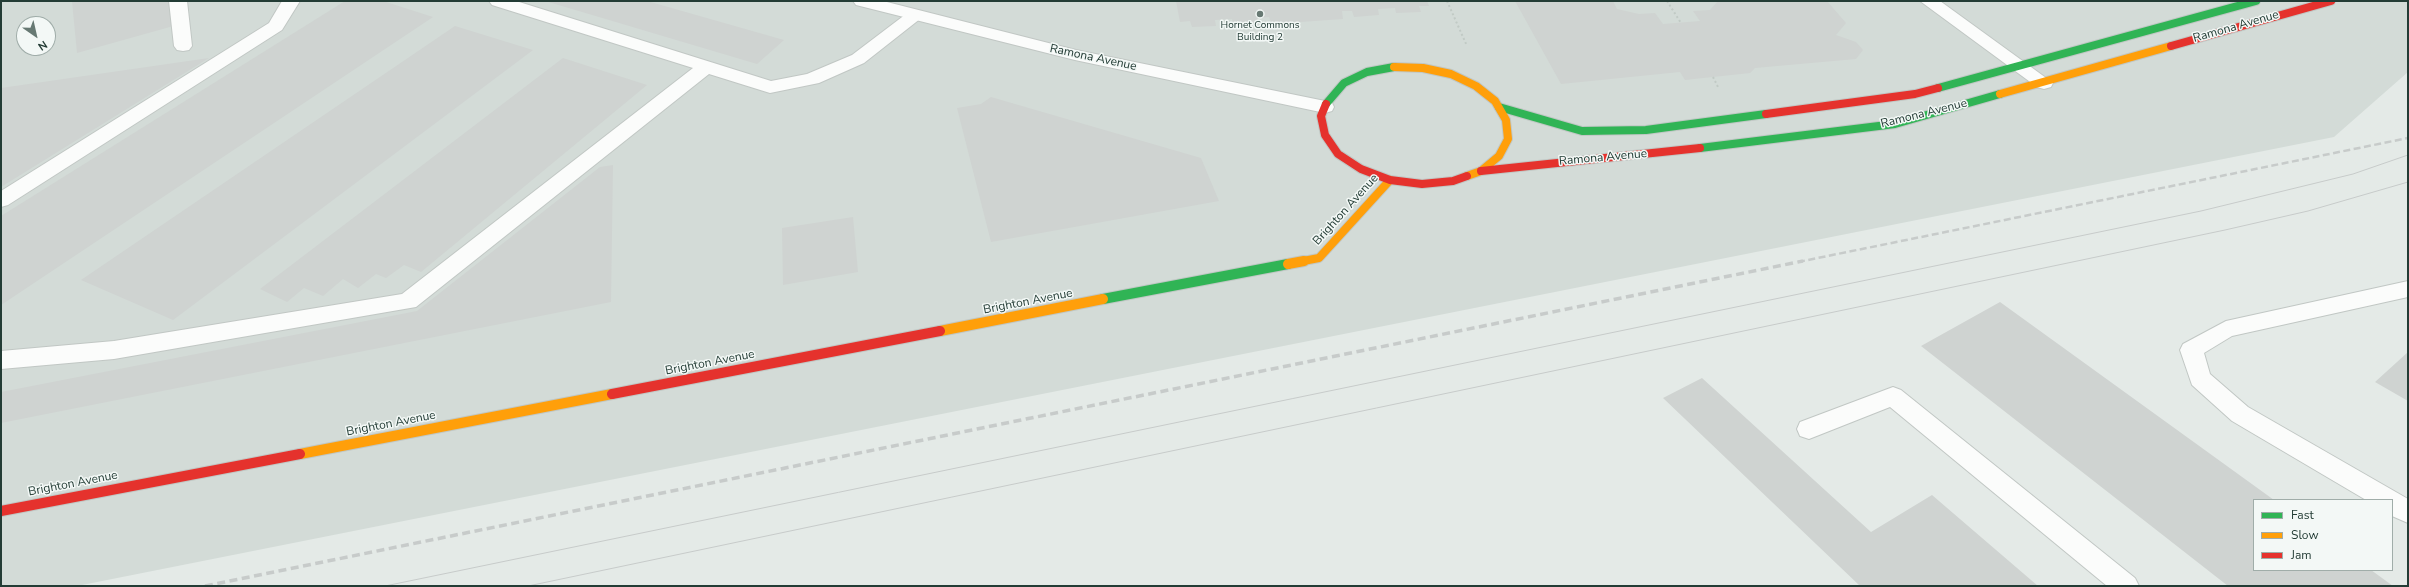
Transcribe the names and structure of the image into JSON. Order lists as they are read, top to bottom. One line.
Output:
{"streets":{"main road":["Ramona Avenue","Brighton Avenue"]},"crossings":[["Ramona Avenue","Brighton Avenue"]],"places":["Hornet Commons Building 2"],"legend":["Fast","Slow","Jam"],"north":"bottom right"}
